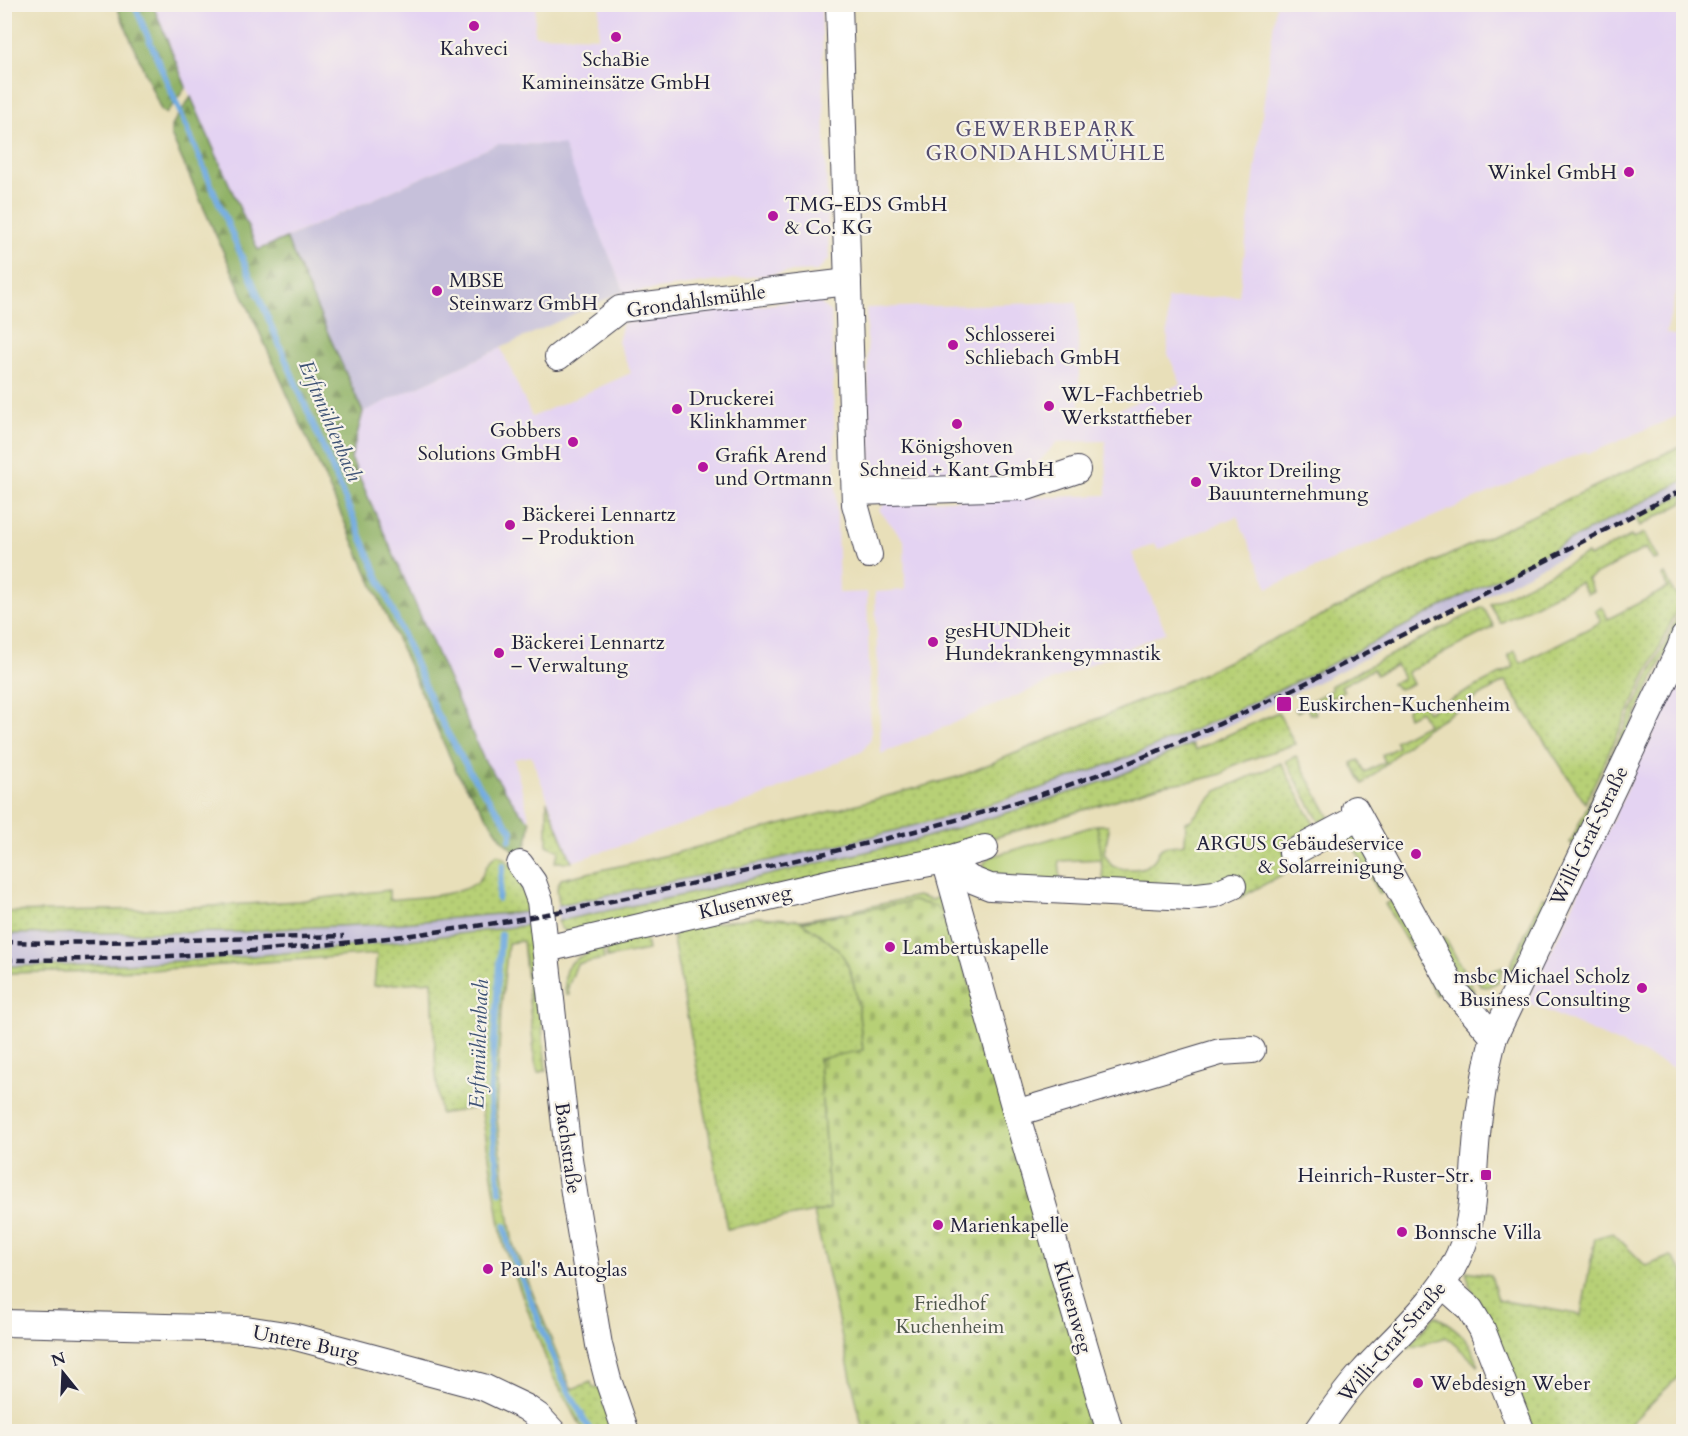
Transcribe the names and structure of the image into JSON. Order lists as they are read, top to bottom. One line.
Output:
{"streets":{"street":["Grondahlsmühle","Willi-Graf-Straße","Klusenweg","Bachstraße","Untere Burg"]},"crossings":[["Klusenweg","Bachstraße"]],"districts":["GEWERBEPARK GRONDAHLSMÜHLE"],"water":["Erftmühlenbach"],"parks":["Friedhof Kuchenheim"],"places":{"other":["Kahveci","SchaBie Kamineinsätze GmbH","Winkel GmbH","TMG-EDS GmbH & Co. KG","MBSE Steinwarz GmbH","Schlosserei Schliebach GmbH","WL-Fachbetrieb Werkstattfieber","Druckerei Klinkhammer","Königshoven Schneid + Kant GmbH","Gobbers Solutions GmbH","Grafik Arend und Ortmann","Viktor Dreiling Bauunternehmung","Bäckerei Lennartz – Produktion","gesHUNDheit Hundekrankengymnastik","Bäckerei Lennartz – Verwaltung","ARGUS Gebäudeservice & Solarreinigung","Lambertuskapelle","msbc Michael Scholz Business Consulting","Marienkapelle","Bonnsche Villa","Paul's Autoglas","Webdesign Weber"],"transit":["Euskirchen-Kuchenheim","Heinrich-Ruster-Str."]},"north":"top"}
